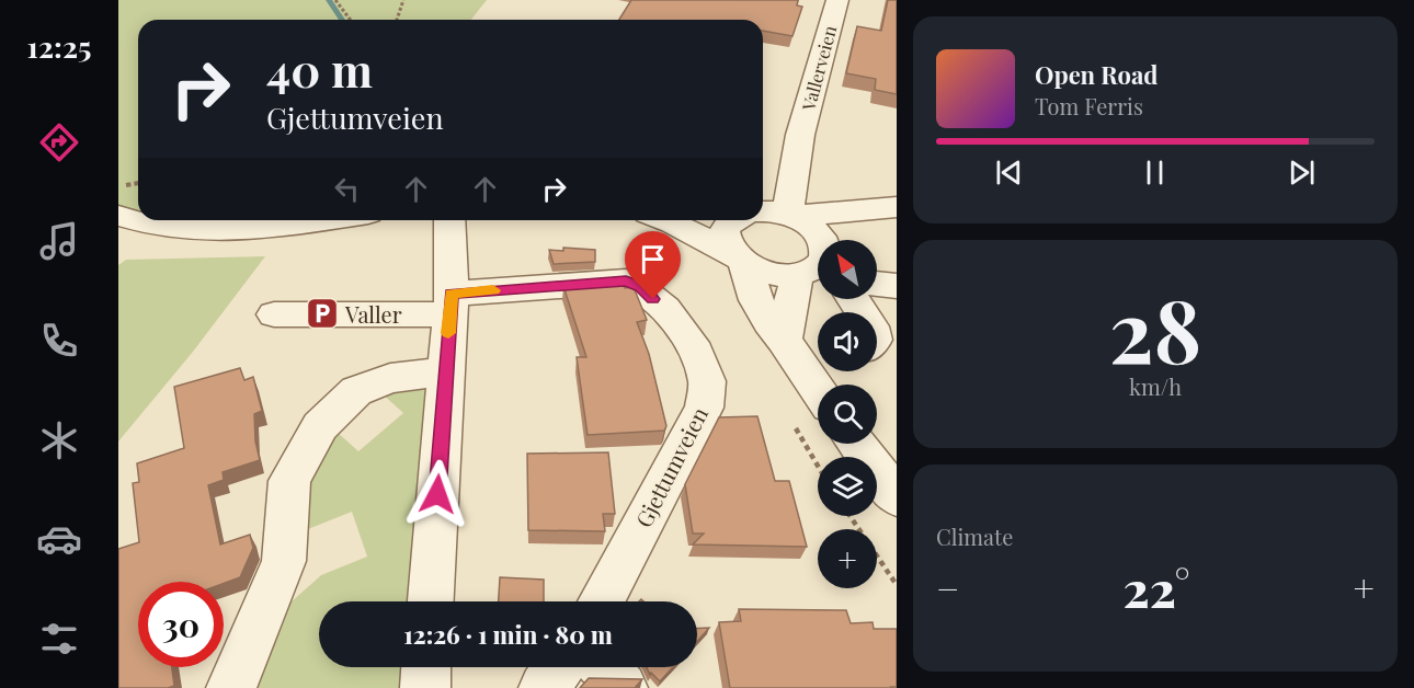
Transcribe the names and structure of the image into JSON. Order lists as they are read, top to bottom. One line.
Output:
{"streets":{"street":["Vallerveien","Gjettumveien"]},"places":{"parking":["Valler"]},"north":"top left","page":{"tabs":"12:25","turn":["40 m","Gjettumveien"],"song":["Open Road","Tom Ferris"],"map_buttons":"+","tile":[["28","km/h"],"Climate"],"heat":["−","22°","+"],"limit":"30","trip":"12:26 · 1 min · 80 m"}}
